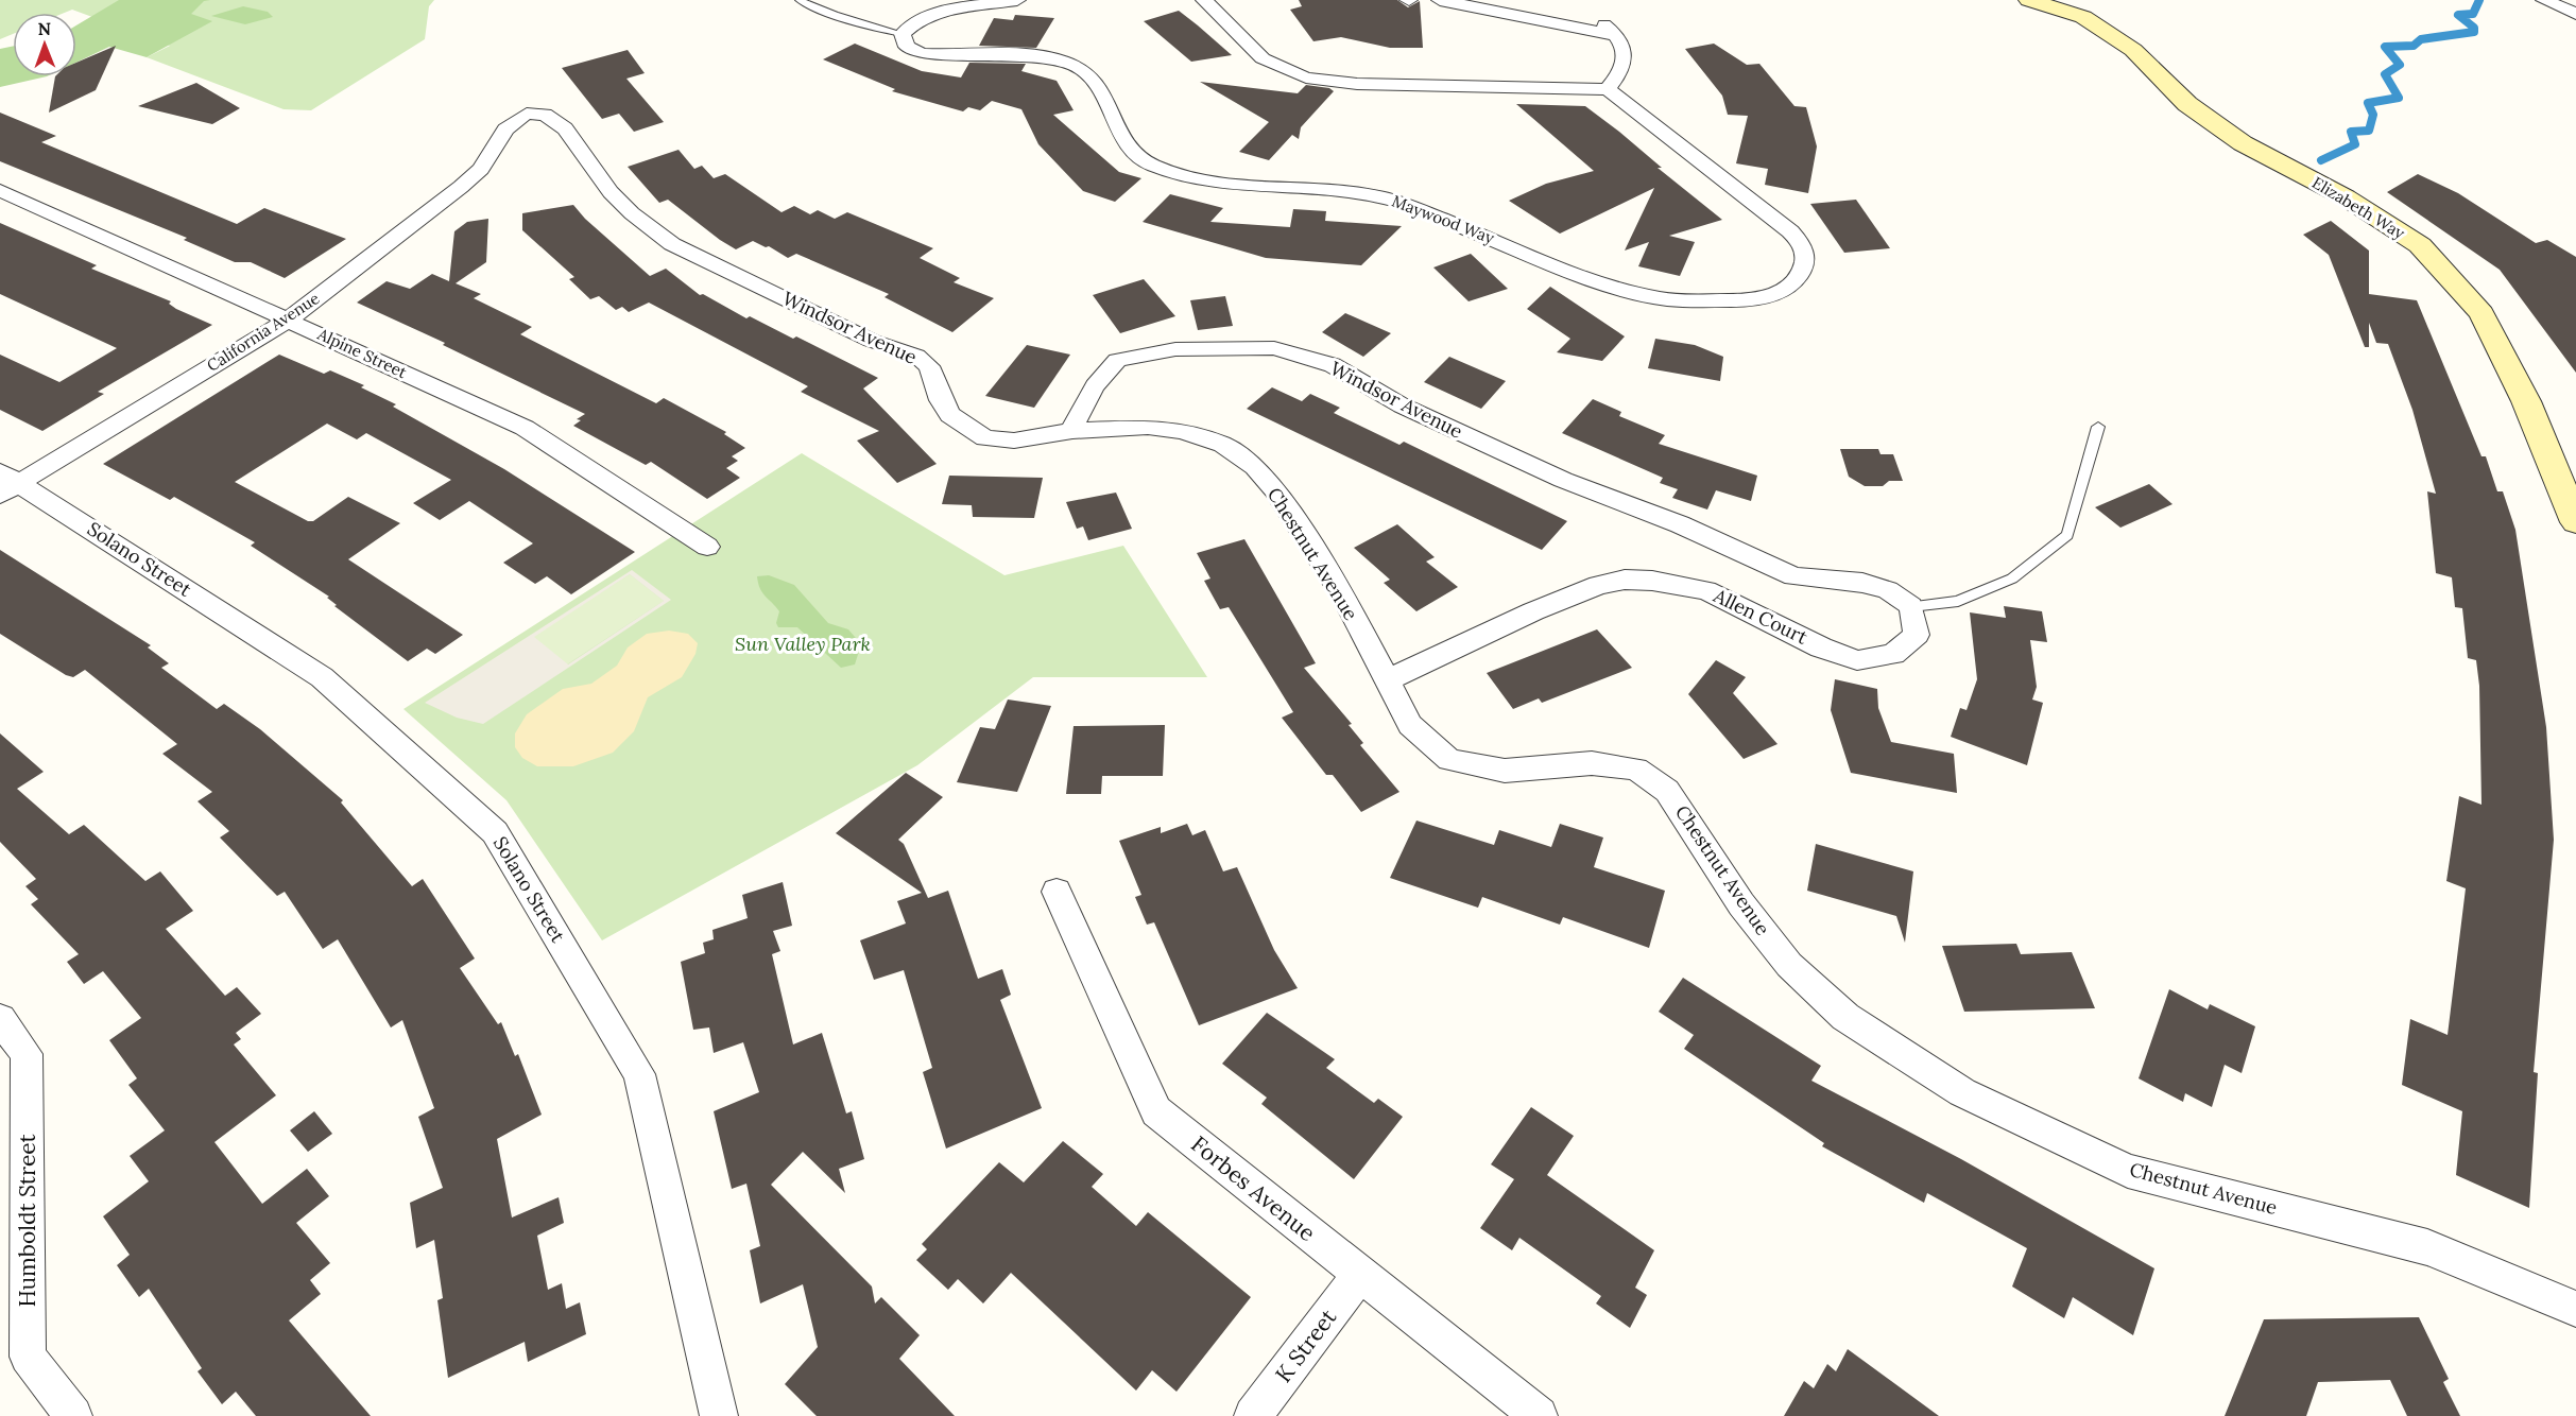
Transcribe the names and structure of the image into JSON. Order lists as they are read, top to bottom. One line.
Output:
{"streets":{"street":["Elizabeth Way","Maywood Way","Windsor Avenue","California Avenue","Alpine Street","Chestnut Avenue","Solano Street","Allen Court","Forbes Avenue","Humboldt Street","K Street"]},"crossings":[["Windsor Avenue","California Avenue"],["Windsor Avenue","Chestnut Avenue"],["Windsor Avenue","Allen Court"],["California Avenue","Alpine Street"],["California Avenue","Solano Street"],["Chestnut Avenue","Allen Court"],["Forbes Avenue","K Street"]],"parks":["Sun Valley Park"],"north":"top"}
